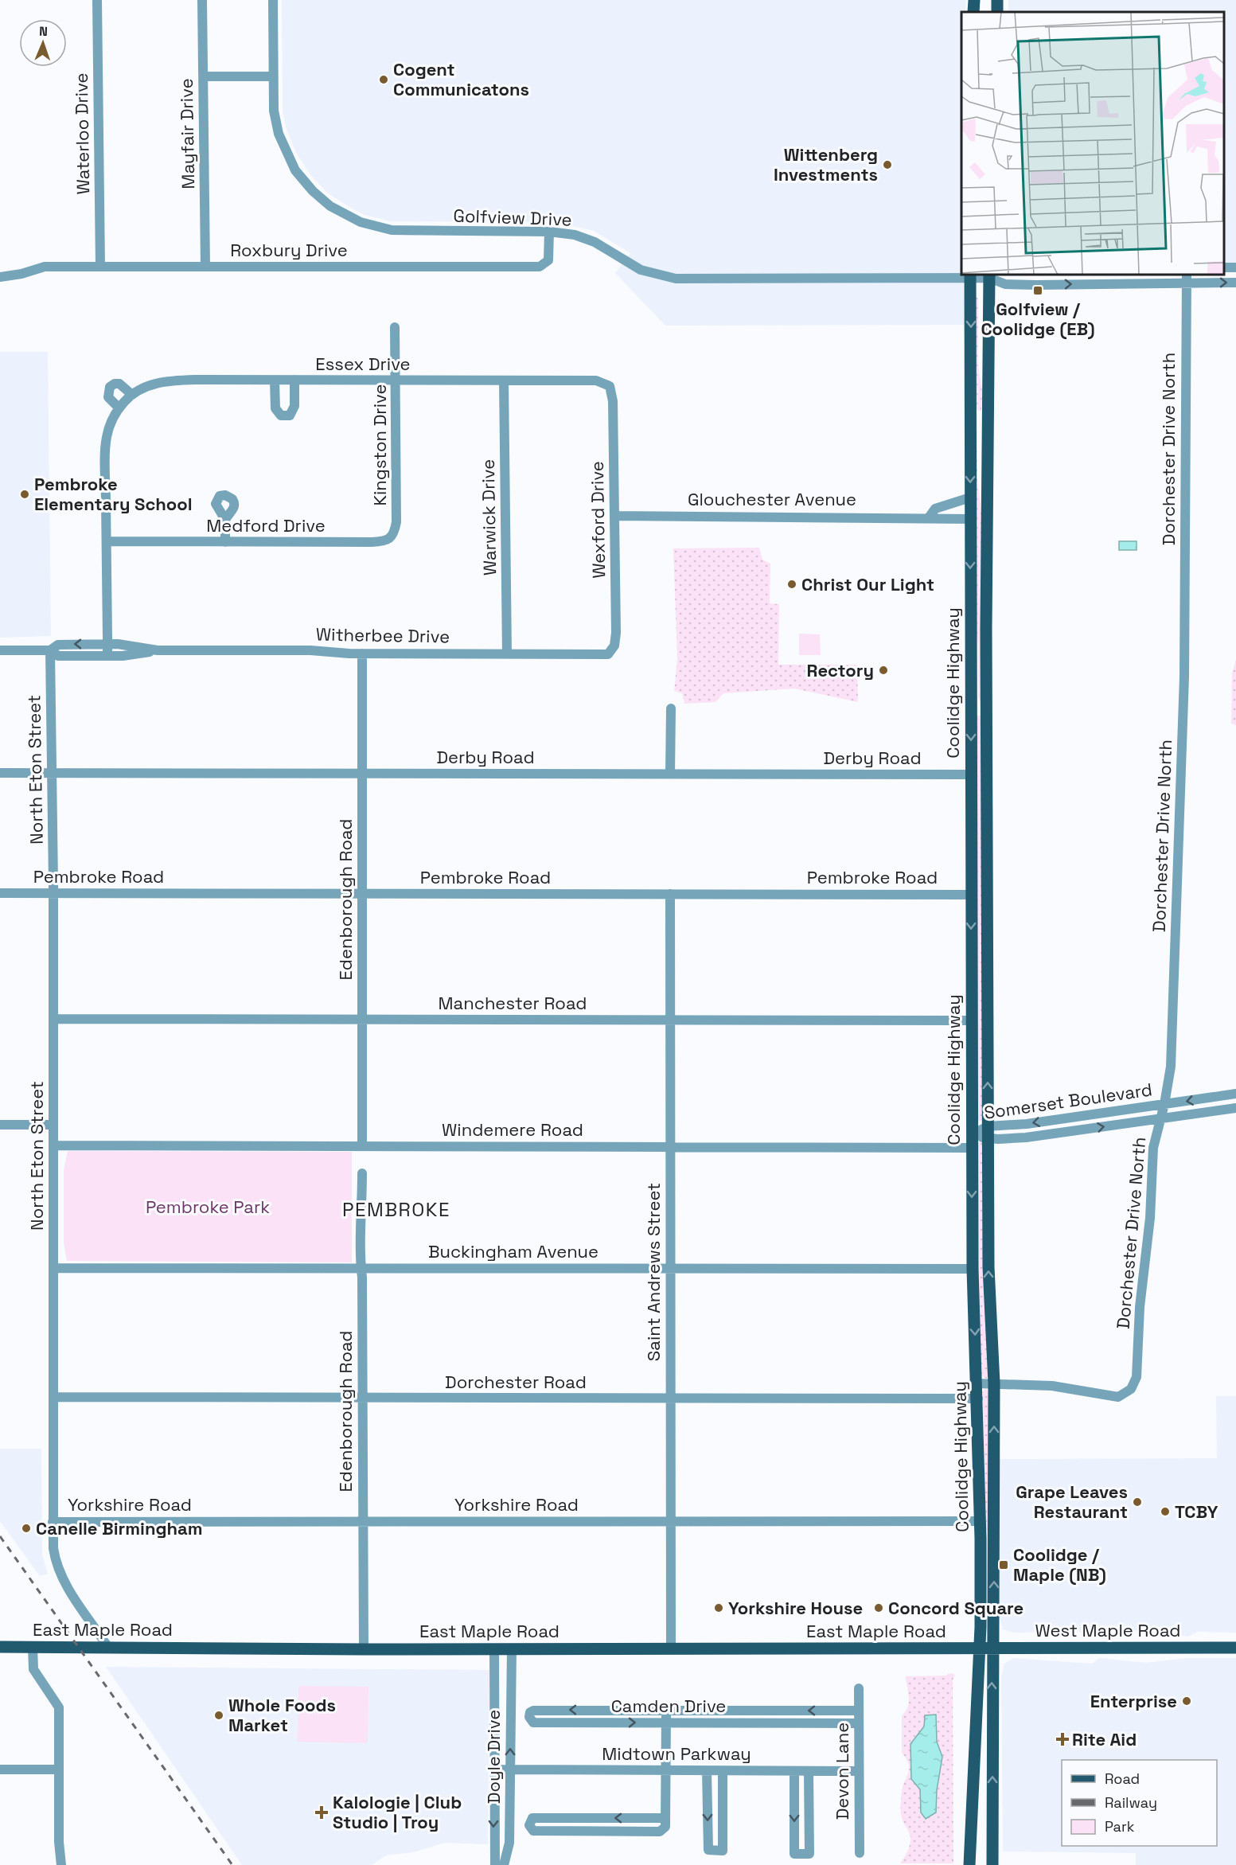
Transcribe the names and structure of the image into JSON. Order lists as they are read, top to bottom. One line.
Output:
{"streets":{"main road":["Coolidge Highway","East Maple Road","West Maple Road"],"street":["Waterloo Drive","Mayfair Drive","Golfview Drive","Roxbury Drive","Essex Drive","Kingston Drive","Dorchester Drive North","Glouchester Avenue","Warwick Drive","Wexford Drive","Medford Drive","Witherbee Drive","Derby Road","North Eton Street","Pembroke Road","Edenborough Road","Manchester Road","Somerset Boulevard","Windemere Road","Buckingham Avenue","Saint Andrews Street","Dorchester Road","Yorkshire Road","Camden Drive","Midtown Parkway","Doyle Drive","Devon Lane"]},"crossings":[["Waterloo Drive","Roxbury Drive"],["Mayfair Drive","Roxbury Drive"],["Golfview Drive","Roxbury Drive"],["Golfview Drive","Coolidge Highway"],["Essex Drive","Kingston Drive"],["Essex Drive","Warwick Drive"],["Essex Drive","Wexford Drive"],["Essex Drive","Medford Drive"],["Kingston Drive","Medford Drive"],["Dorchester Drive North","Coolidge Highway"],["Dorchester Drive North","Somerset Boulevard"],["Glouchester Avenue","Wexford Drive"],["Glouchester Avenue","Coolidge Highway"],["Warwick Drive","Witherbee Drive"],["Wexford Drive","Witherbee Drive"],["Witherbee Drive","North Eton Street"],["Witherbee Drive","Edenborough Road"],["Coolidge Highway","Derby Road"],["Coolidge Highway","Pembroke Road"],["Coolidge Highway","Manchester Road"],["Coolidge Highway","Somerset Boulevard"],["Coolidge Highway","Windemere Road"],["Coolidge Highway","Buckingham Avenue"],["Coolidge Highway","Dorchester Road"],["Coolidge Highway","Yorkshire Road"],["Coolidge Highway","East Maple Road"],["Coolidge Highway","West Maple Road"],["Derby Road","North Eton Street"],["Derby Road","Edenborough Road"],["North Eton Street","Pembroke Road"],["North Eton Street","Manchester Road"],["North Eton Street","Windemere Road"],["North Eton Street","Buckingham Avenue"],["North Eton Street","Dorchester Road"],["North Eton Street","Yorkshire Road"],["North Eton Street","East Maple Road"],["Pembroke Road","Edenborough Road"],["Pembroke Road","Saint Andrews Street"],["Edenborough Road","Manchester Road"],["Edenborough Road","Windemere Road"],["Edenborough Road","Buckingham Avenue"],["Edenborough Road","Dorchester Road"],["Edenborough Road","Yorkshire Road"],["Edenborough Road","East Maple Road"],["Manchester Road","Saint Andrews Street"],["Windemere Road","Saint Andrews Street"],["Buckingham Avenue","Saint Andrews Street"],["Saint Andrews Street","Dorchester Road"],["Saint Andrews Street","Yorkshire Road"],["Saint Andrews Street","East Maple Road"],["East Maple Road","West Maple Road"],["East Maple Road","Doyle Drive"],["Camden Drive","Devon Lane"],["Midtown Parkway","Doyle Drive"],["Midtown Parkway","Devon Lane"]],"districts":["PEMBROKE"],"parks":["Pembroke Park"],"places":{"other":["Cogent Communicatons","Wittenberg Investments","Pembroke Elementary School","Christ Our Light","Rectory","Grape Leaves Restaurant","TCBY","Canelle Birmingham","Yorkshire House","Concord Square","Enterprise","Whole Foods Market"],"transit":["Golfview / Coolidge (EB)","Coolidge / Maple (NB)"],"health":["Rite Aid","Kalologie | Club Studio | Troy"]},"legend":["Road","Railway","Park"],"north":"top"}
